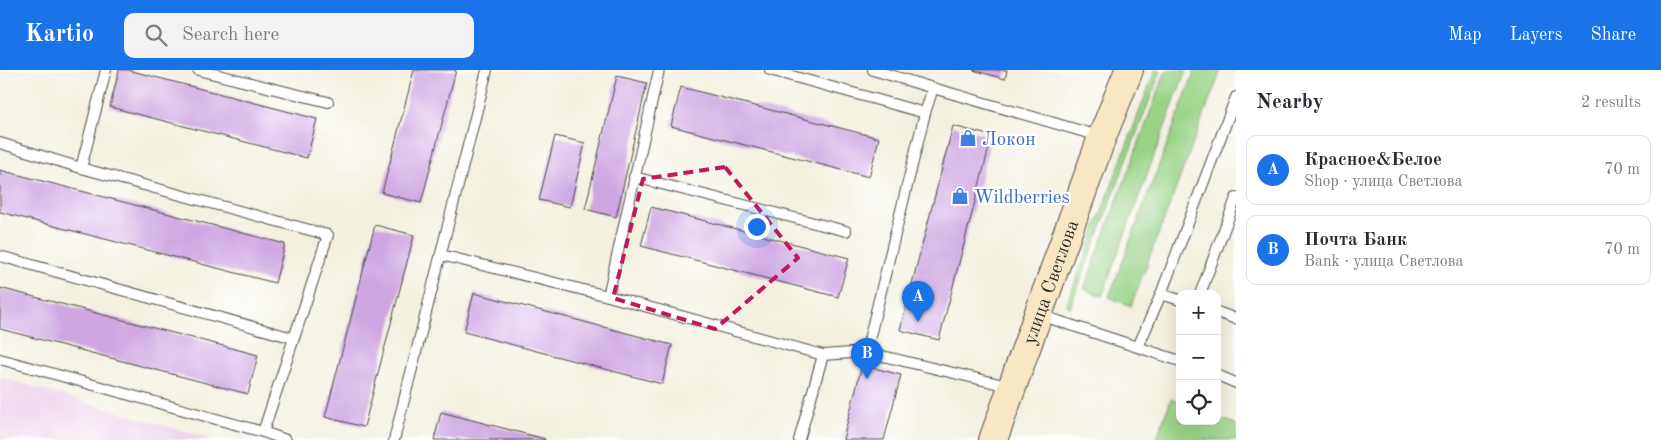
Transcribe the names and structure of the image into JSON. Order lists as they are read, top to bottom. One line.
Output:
{"streets":{"street":["улица Светлова"]},"places":{"shop":["Локон","Wildberries"]},"page":{"header":"Kartio","search":"Search here","nav":["Map","Layers","Share"],"heading":["Nearby","2 results"],"list":[{"mark":"A","name":"Красное&Белое","note":"Shop · улица Светлова","value":"70 m"},{"mark":"B","name":"Почта Банк","note":"Bank · улица Светлова","value":"70 m"}],"pins":["A","B"],"map_buttons":["+","−"]}}
